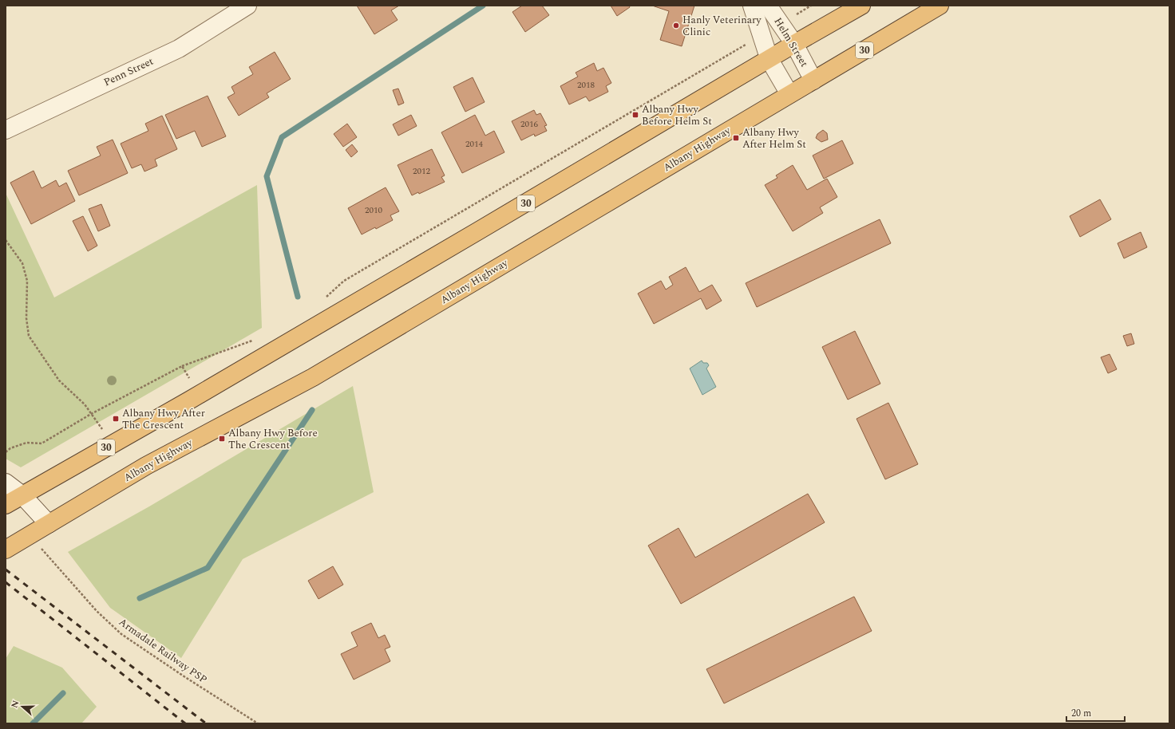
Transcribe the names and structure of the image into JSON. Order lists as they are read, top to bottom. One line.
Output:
{"streets":{"highway":["30","Albany Highway"],"street":["Helm Street","Penn Street"],"path":["Armadale Railway PSP"]},"crossings":[["Helm Street","30"],["Helm Street","Albany Highway"]],"places":{"other":["Hanly Veterinary Clinic"],"transit":["Albany Hwy Before Helm St","Albany Hwy After Helm St","Albany Hwy After The Crescent","Albany Hwy Before The Crescent"]},"house_numbers":["2018","2016","2014","2012","2010"],"scale_bar":"20 m","north":"left"}
